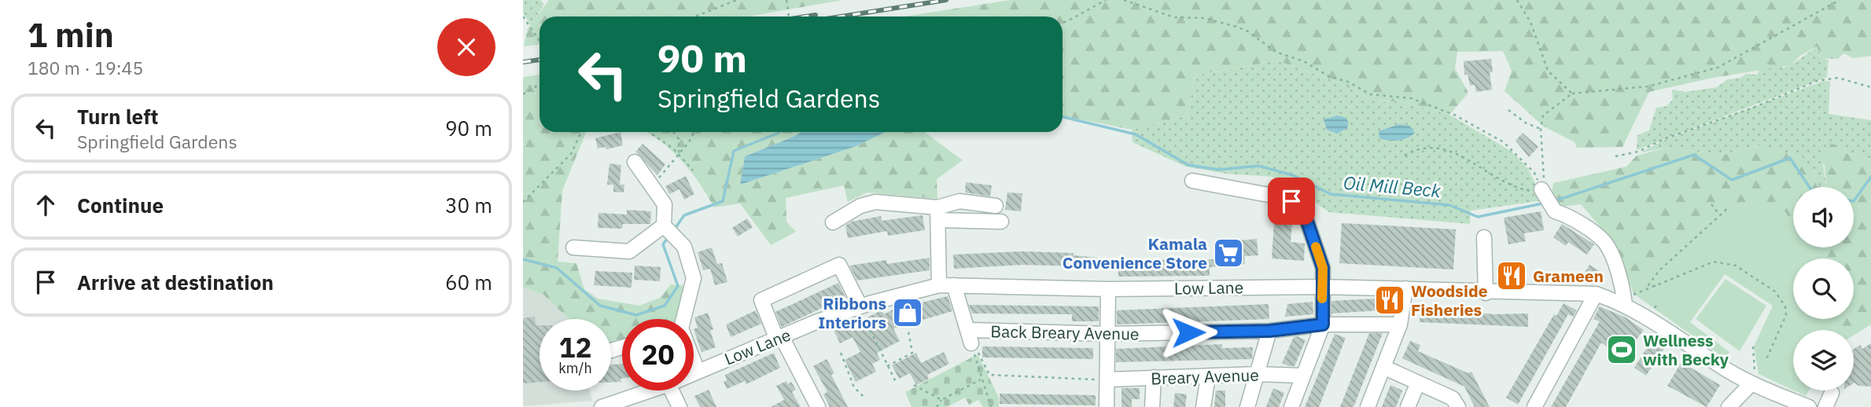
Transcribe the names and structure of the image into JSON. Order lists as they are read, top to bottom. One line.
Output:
{"streets":{"street":["Low Lane","Back Breary Avenue","Breary Avenue"]},"water":["Oil Mill Beck"],"places":{"supermarket":["Kamala Convenience Store"],"restaurant":["Grameen","Woodside Fisheries"],"shop":["Ribbons Interiors"],"sports":["Wellness with Becky"]},"page":{"heading":["1 min","180 m · 19:45"],"turn":["90 m","Springfield Gardens"],"list":[{"name":"Turn left","note":"Springfield Gardens","value":"90 m"},{"name":"Continue","value":"30 m"},{"name":"Arrive at destination","value":"60 m"}],"speed":"12 km/h","limit":"20"}}
